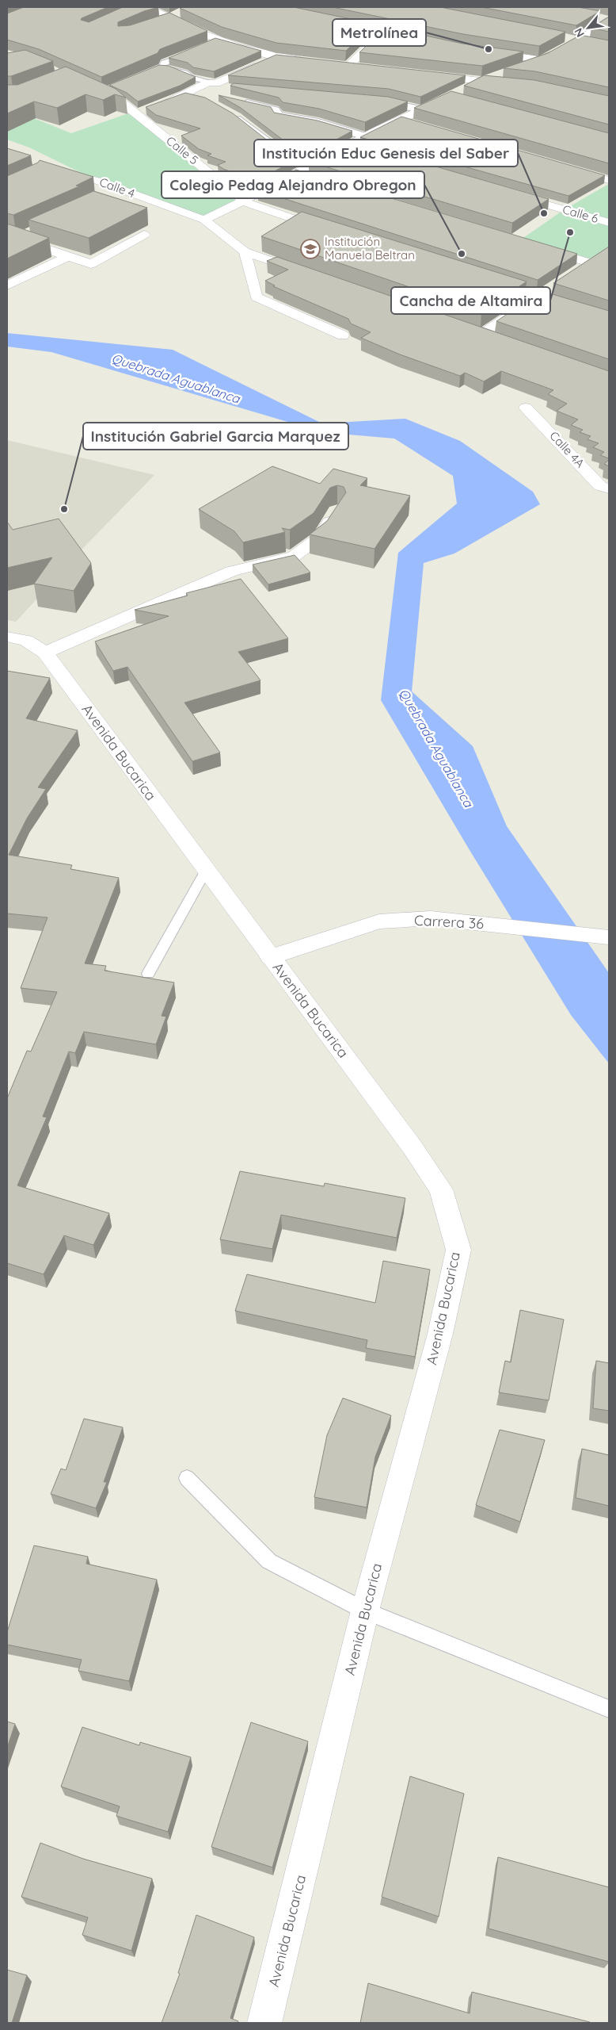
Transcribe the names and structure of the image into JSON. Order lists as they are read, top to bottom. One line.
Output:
{"streets":{"street":["Calle 5","Calle 4","Calle 6","Calle 4A","Avenida Bucarica","Carrera 36"]},"crossings":[["Avenida Bucarica","Carrera 36"]],"water":["Quebrada Aguablanca"],"places":{"other":["Metrolínea","Institución Educ Genesis del Saber","Cancha de Altamira","Colegio Pedag Alejandro Obregon","Institución Gabriel Garcia Marquez"],"school or university":["Institución Manuela Beltran"]},"north":"bottom left"}
